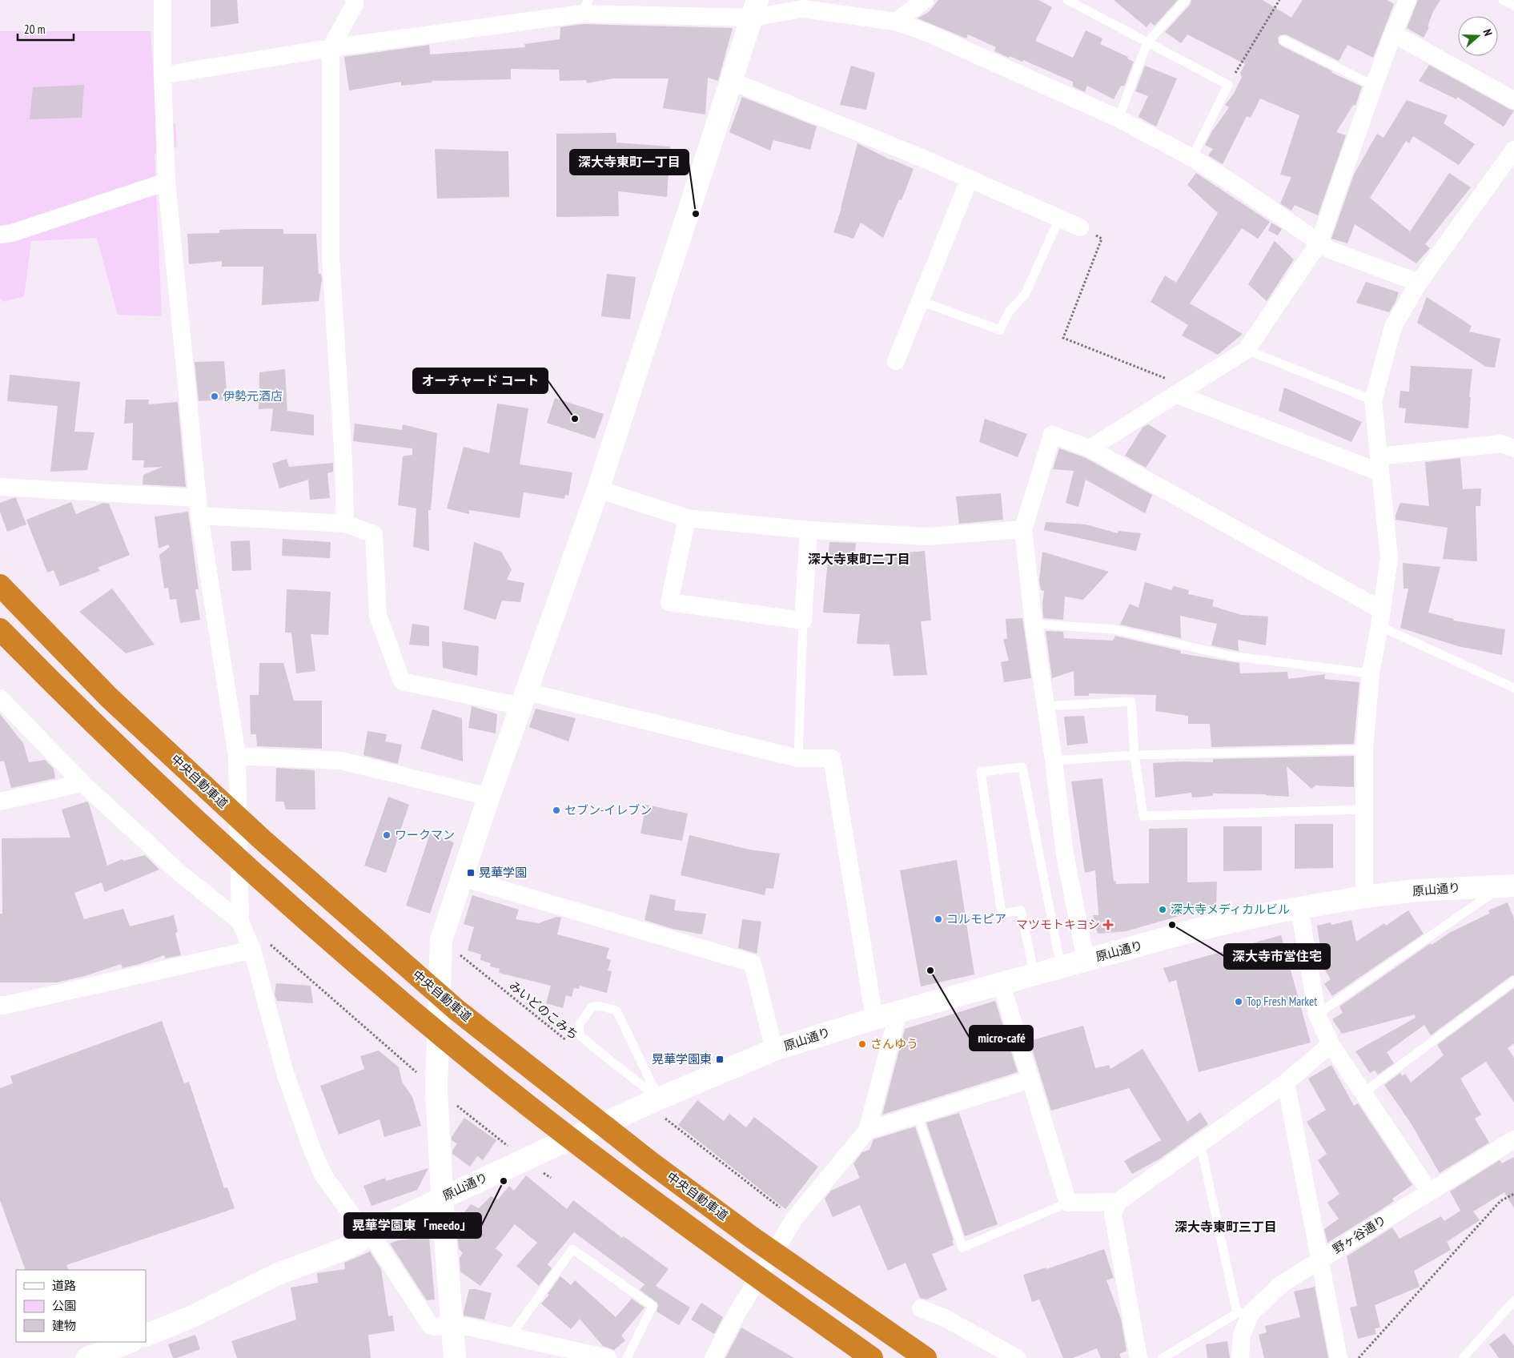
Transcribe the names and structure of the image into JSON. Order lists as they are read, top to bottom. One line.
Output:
{"streets":{"highway":["中央自動車道"],"street":["原山通り","野ヶ谷通り"],"path":["みいどのこみち"]},"districts":["深大寺東町二丁目","深大寺東町三丁目"],"places":{"other":["深大寺東町一丁目","伊勢元酒店","オーチャード コート","セブン-イレブン","ワークマン","深大寺メディカルビル","コルモピア","深大寺市営住宅","micro-café","Top Fresh Market","さんゆう","晃華学園東「meedo」"],"transit":["晃華学園","晃華学園東"],"health":["マツモトキヨシ"]},"legend":["道路","公園","建物"],"scale_bar":"20 m","north":"right"}
